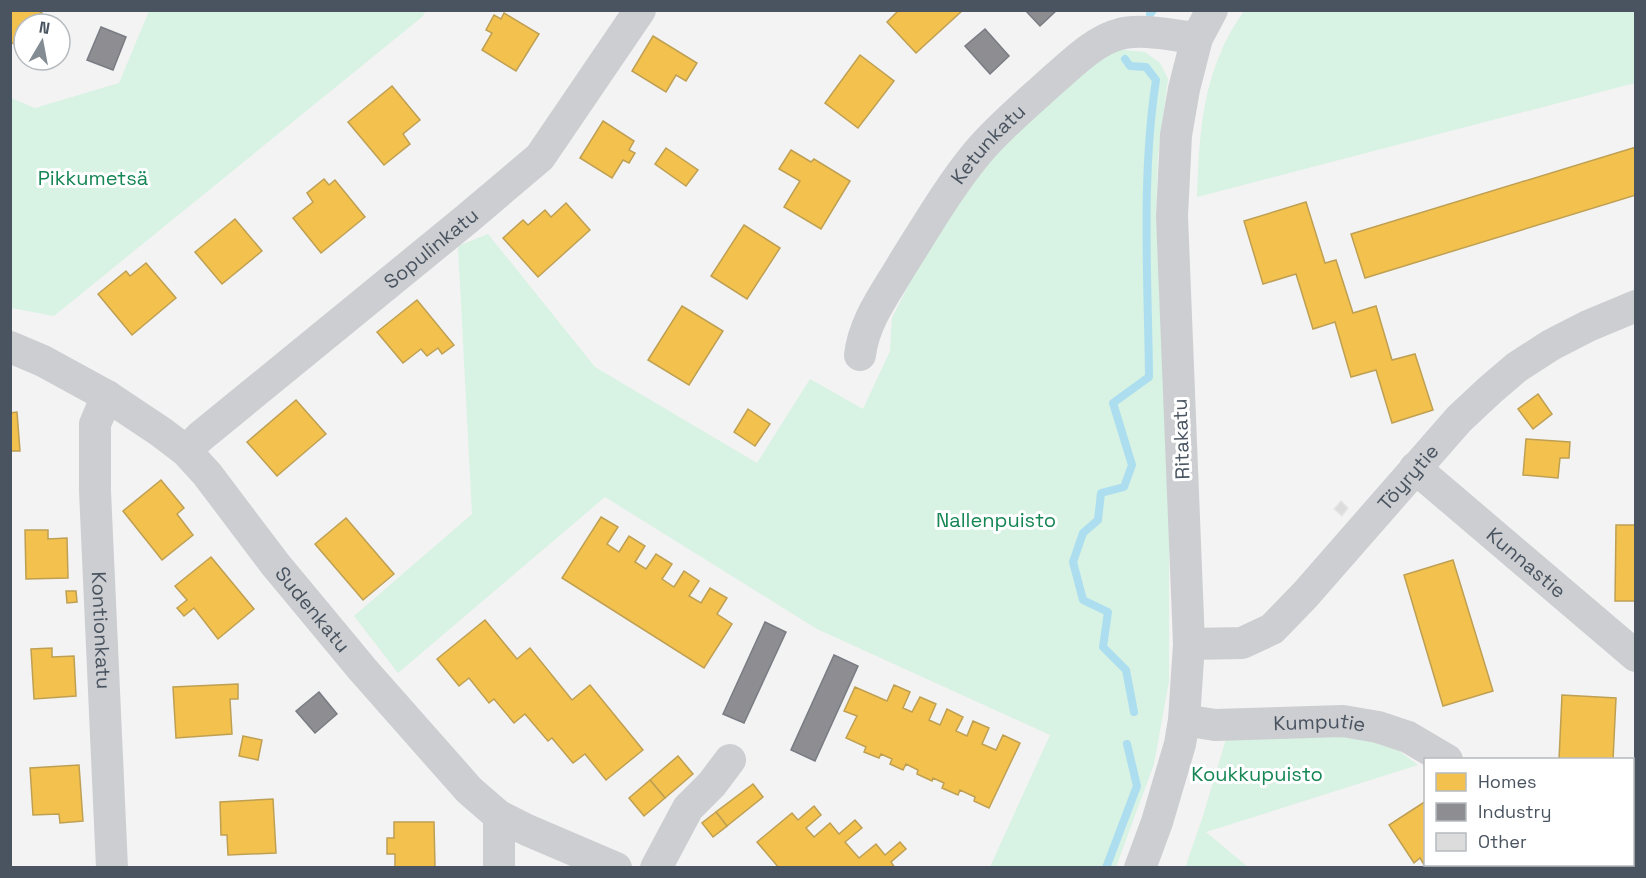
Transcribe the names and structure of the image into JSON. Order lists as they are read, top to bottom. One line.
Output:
{"streets":{"street":["Ketunkatu","Sopulinkatu","Ritakatu","Töyrytie","Kunnastie","Sudenkatu","Kontionkatu","Kumputie"]},"crossings":[["Ketunkatu","Ritakatu"],["Sopulinkatu","Sudenkatu"],["Ritakatu","Töyrytie"],["Ritakatu","Kumputie"],["Töyrytie","Kunnastie"],["Sudenkatu","Kontionkatu"]],"parks":["Pikkumetsä","Nallenpuisto","Koukkupuisto"],"legend":["Homes","Industry","Other"],"north":"top"}
